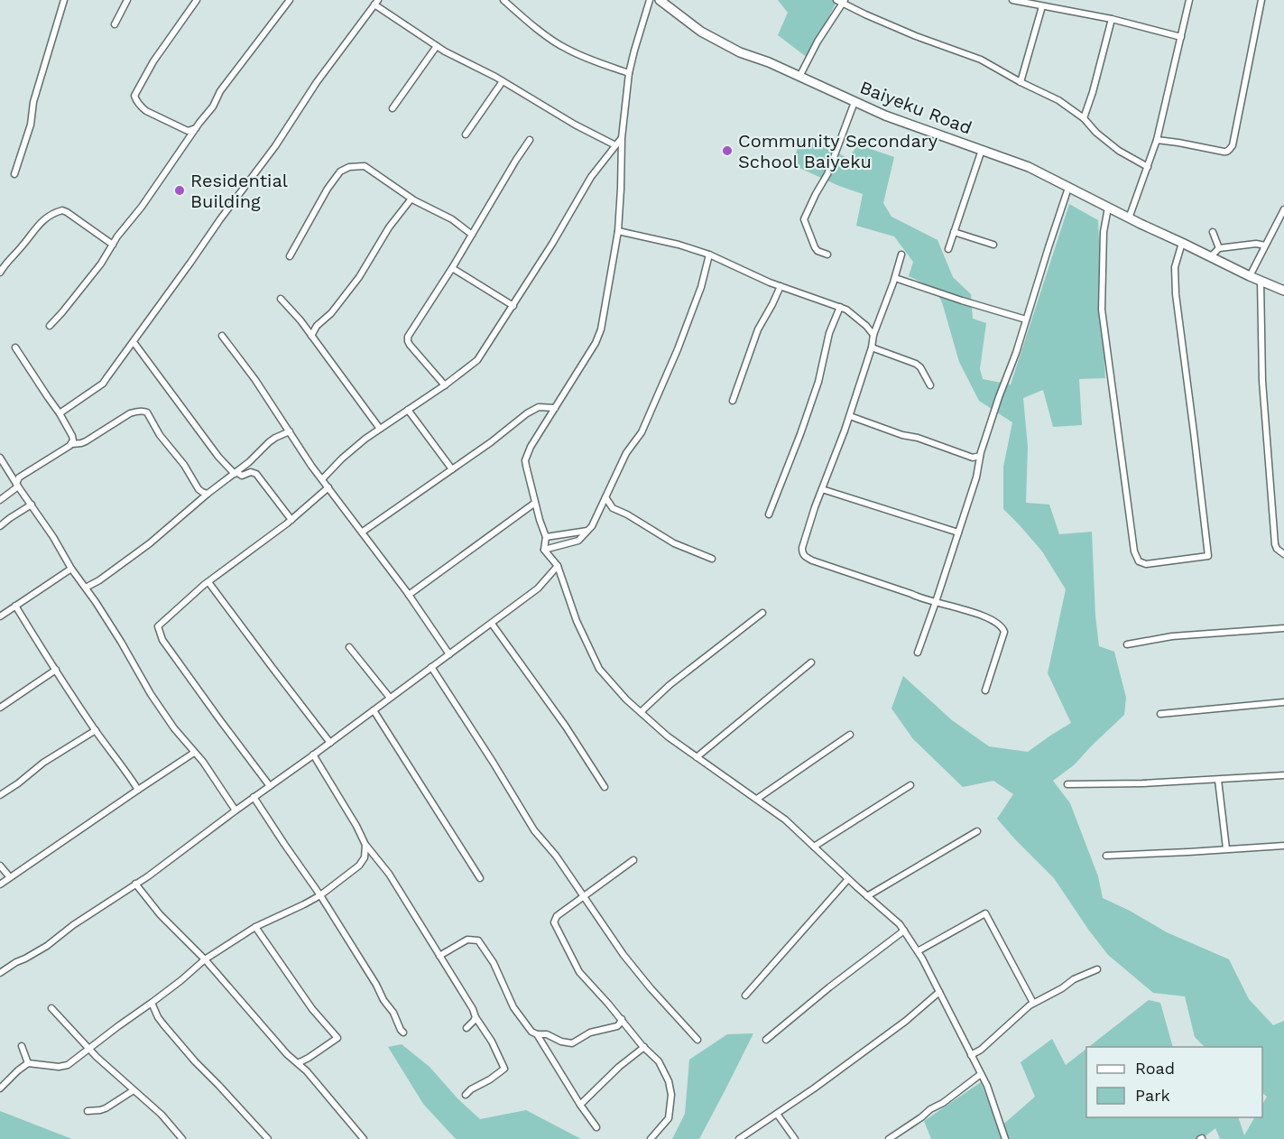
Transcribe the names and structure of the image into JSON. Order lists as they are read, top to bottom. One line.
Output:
{"streets":{"main road":["Baiyeku Road"]},"places":["Community Secondary School Baiyeku","Residential Building"],"legend":["Road","Park"]}
